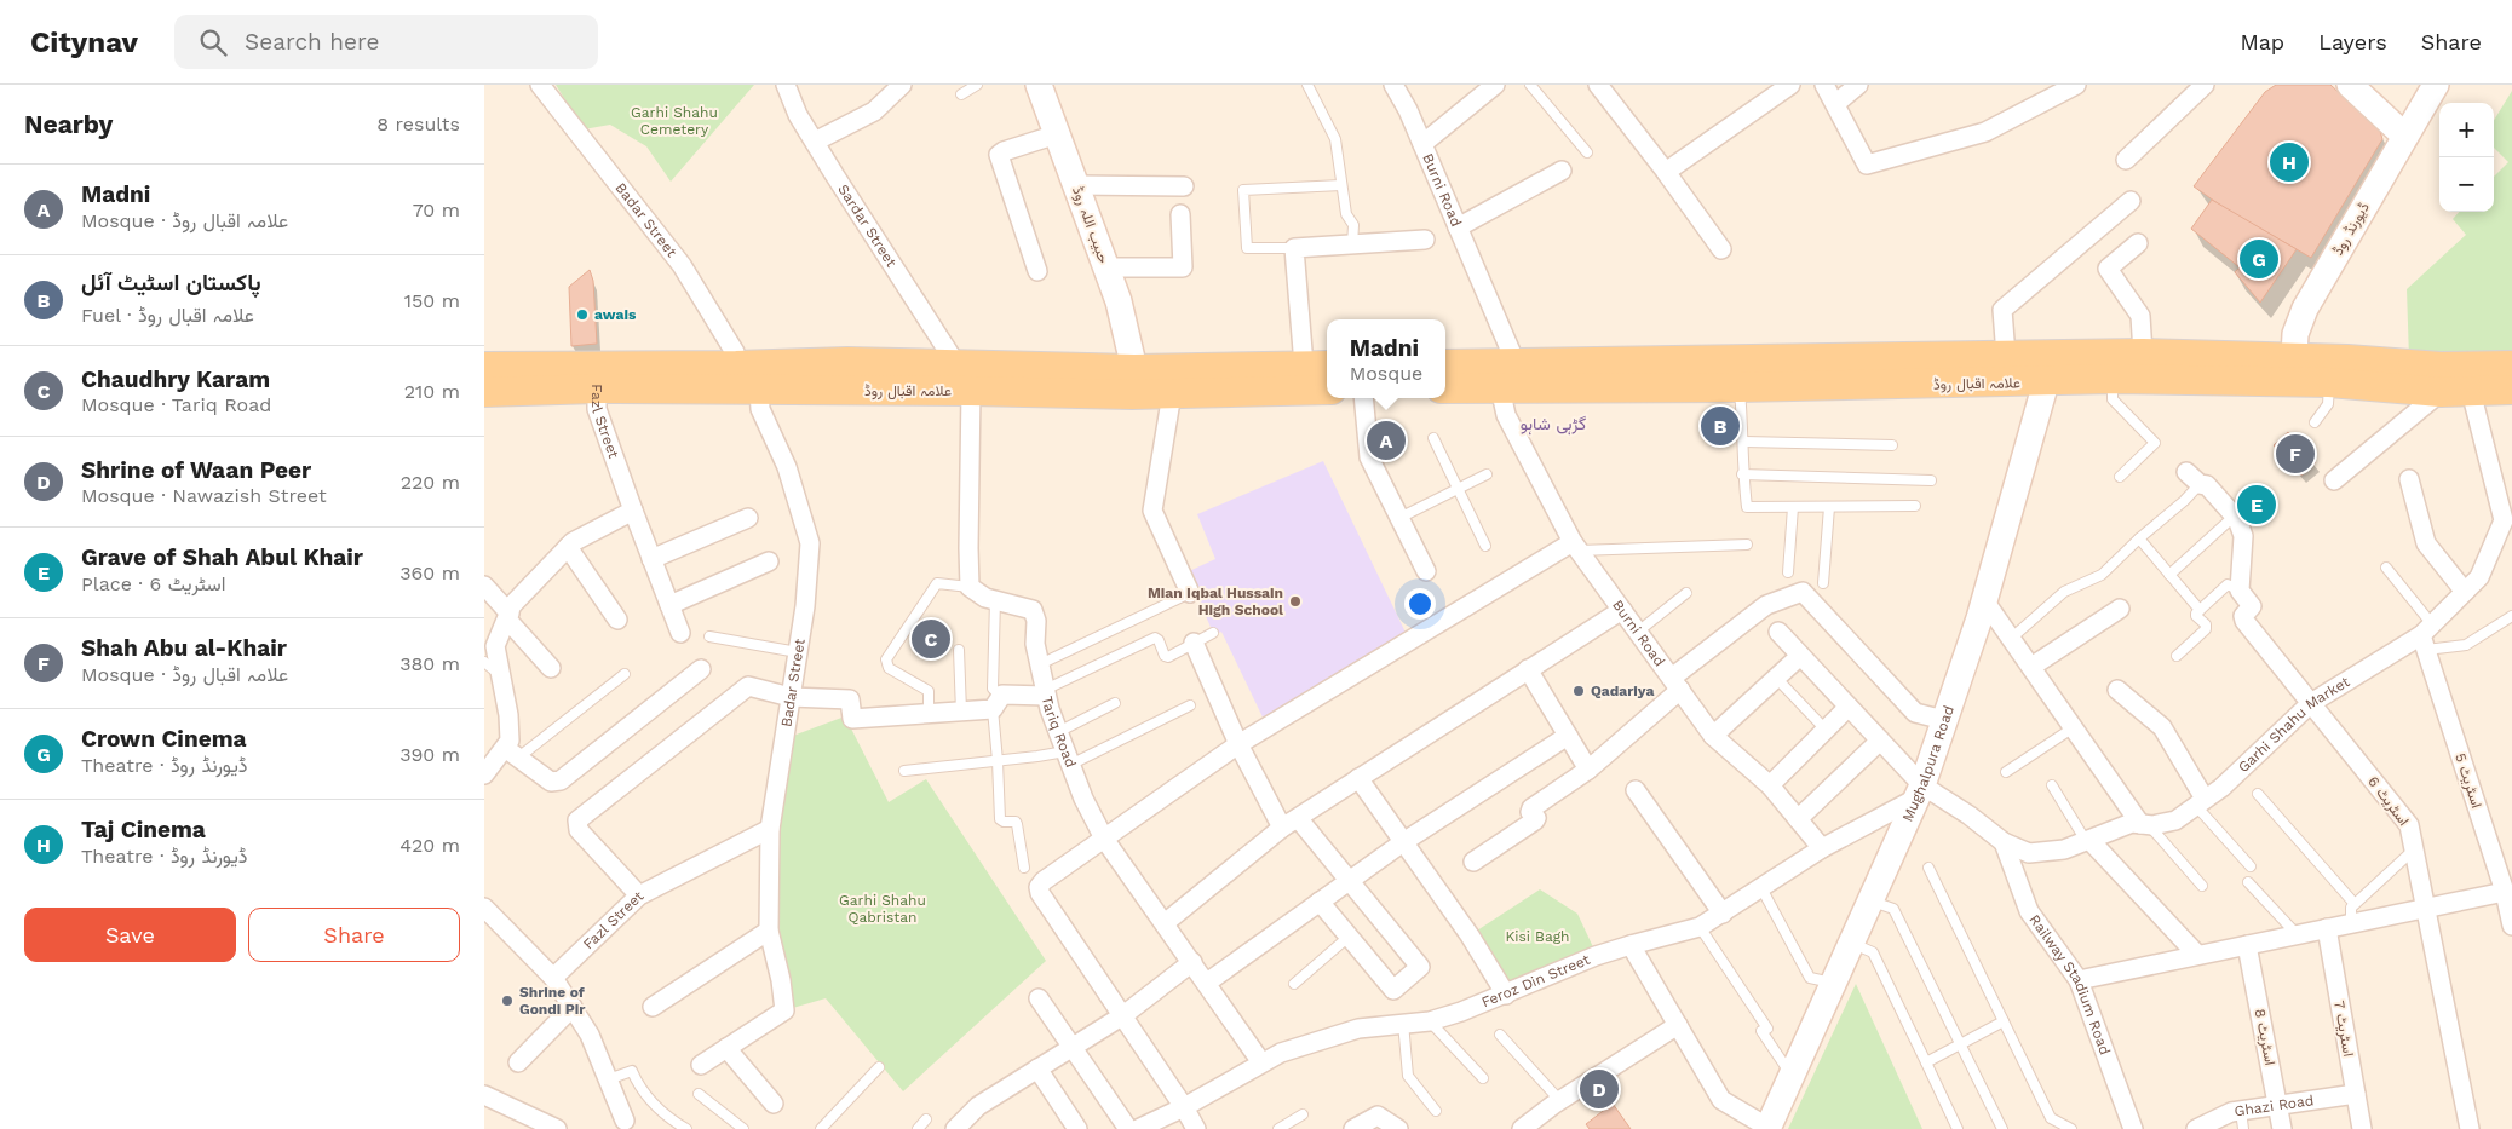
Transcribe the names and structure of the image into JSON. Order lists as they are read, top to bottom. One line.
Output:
{"streets":{"main road":["حبیب اللہ روڈ","ڈیورنڈ روڈ","علامہ اقبال روڈ","Mughalpura Road"],"street":["Burni Road","Badar Street","Sardar Street","Fazl Street","Garhi Shahu Market","Tariq Road","اسٹریٹ 5","اسٹریٹ 6","Feroz Din Street","Railway Stadium Road","اسٹریٹ 7","اسٹریٹ 8","Ghazi Road"]},"crossings":[["Burni Road","علامہ اقبال روڈ"],["Burni Road","Feroz Din Street"],["Badar Street","علامہ اقبال روڈ"],["Badar Street","Fazl Street"],["حبیب اللہ روڈ","علامہ اقبال روڈ"],["Sardar Street","علامہ اقبال روڈ"],["ڈیورنڈ روڈ","علامہ اقبال روڈ"],["علامہ اقبال روڈ","Fazl Street"],["علامہ اقبال روڈ","Garhi Shahu Market"],["علامہ اقبال روڈ","Mughalpura Road"],["Garhi Shahu Market","Mughalpura Road"],["Garhi Shahu Market","اسٹریٹ 5"],["Garhi Shahu Market","اسٹریٹ 6"],["Garhi Shahu Market","Feroz Din Street"],["Garhi Shahu Market","Railway Stadium Road"],["Tariq Road","Feroz Din Street"],["Mughalpura Road","Feroz Din Street"],["اسٹریٹ 7","Ghazi Road"],["اسٹریٹ 8","Ghazi Road"]],"districts":["گڑہی شاہو"],"parks":["Garhi Shahu Cemetery","Garhi Shahu Qabristan","Kisi Bagh"],"places":["awais","Mian Iqbal Hussain High School","Qadariya","Shrine of Gondi Pir"],"page":{"header":"Citynav","search":"Search here","nav":["Map","Layers","Share"],"heading":["Nearby","8 results"],"map_buttons":["+","−"],"pins":["H","G","B","A","F","E","C","D"],"list":[{"mark":"A","name":"Madni","note":"Mosque · علامہ اقبال روڈ","value":"70 m"},{"mark":"B","name":"پاکستان اسٹیٹ آئل","note":"Fuel · علامہ اقبال روڈ","value":"150 m"},{"mark":"C","name":"Chaudhry Karam","note":"Mosque · Tariq Road","value":"210 m"},{"mark":"D","name":"Shrine of Waan Peer","note":"Mosque · Nawazish Street","value":"220 m"},{"mark":"E","name":"Grave of Shah Abul Khair","note":"Place · اسٹریٹ 6","value":"360 m"},{"mark":"F","name":"Shah Abu al-Khair","note":"Mosque · علامہ اقبال روڈ","value":"380 m"},{"mark":"G","name":"Crown Cinema","note":"Theatre · ڈیورنڈ روڈ","value":"390 m"},{"mark":"H","name":"Taj Cinema","note":"Theatre · ڈیورنڈ روڈ","value":"420 m"}],"popup":["Madni","Mosque"],"buttons":["Save","Share"]}}
